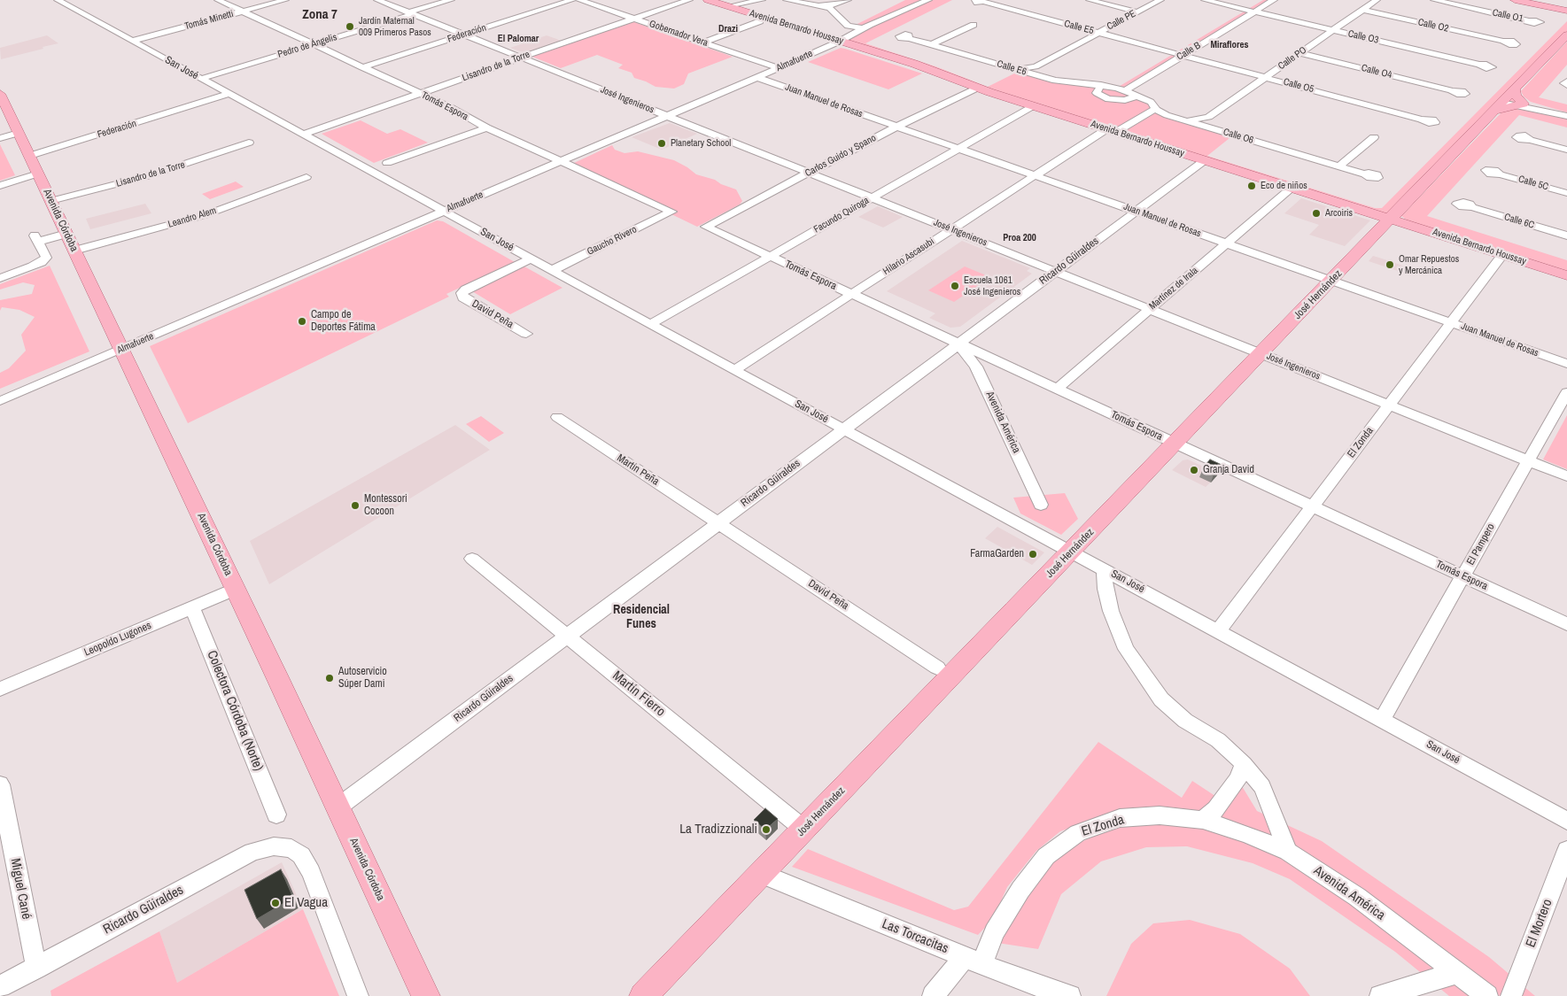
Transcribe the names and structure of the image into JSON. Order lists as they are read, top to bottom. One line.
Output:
{"streets":{"main road":["Avenida Bernardo Houssay","Avenida Córdoba","José Hernández"],"street":["Calle O1","Tomás Minetti","Calle PE","Calle O2","Calle E5","Federación","Gobernador Vera","Calle O3","Pedro de Ángelis","Calle B","Calle PO","Almafuerte","Lisandro de la Torre","San José","Calle E6","Calle O4","Calle O5","José Ingenieros","Juan Manuel de Rosas","Tomás Espora","Calle O6","Carlos Guido y Spano","Calle 5C","Facundo Quiroga","Leandro Alem","Calle 6C","Gaucho Rivero","Hilario Ascasubi","Ricardo Güiraldes","Martínez de Irala","David Peña","Avenida América","El Zonda","Martín Peña","El Pampero","Leopoldo Lugones","Martín Fierro","Colectora Córdoba (Norte)","Miguel Cané","El Mortero","Las Torcacitas"]},"crossings":[["Tomás Minetti","San José"],["Tomás Minetti","Tomás Espora"],["Calle PE","Calle E5"],["Calle PE","Calle E6"],["Calle O2","Calle PO"],["Avenida Bernardo Houssay","Almafuerte"],["Avenida Bernardo Houssay","Carlos Guido y Spano"],["Avenida Bernardo Houssay","Facundo Quiroga"],["Avenida Bernardo Houssay","Hilario Ascasubi"],["Avenida Bernardo Houssay","Ricardo Güiraldes"],["Avenida Bernardo Houssay","Martínez de Irala"],["Avenida Bernardo Houssay","José Hernández"],["Avenida Bernardo Houssay","El Zonda"],["Calle E5","Calle B"],["Calle E5","Calle O5"],["Federación","San José"],["Federación","José Ingenieros"],["Federación","Tomás Espora"],["Federación","Avenida Córdoba"],["Gobernador Vera","Almafuerte"],["Gobernador Vera","Lisandro de la Torre"],["Calle O3","Calle B"],["Calle O3","Calle PO"],["Pedro de Ángelis","San José"],["Pedro de Ángelis","José Ingenieros"],["Pedro de Ángelis","Tomás Espora"],["Calle B","Calle E6"],["Calle B","Calle O5"],["Calle B","Calle O6"],["Calle PO","Calle O4"],["Calle PO","Calle O5"],["Calle PO","Calle O6"],["Almafuerte","San José"],["Almafuerte","José Ingenieros"],["Almafuerte","Juan Manuel de Rosas"],["Almafuerte","Tomás Espora"],["Almafuerte","Avenida Córdoba"],["Lisandro de la Torre","San José"],["Lisandro de la Torre","José Ingenieros"],["Lisandro de la Torre","Tomás Espora"],["Lisandro de la Torre","Avenida Córdoba"],["San José","Facundo Quiroga"],["San José","Gaucho Rivero"],["San José","Hilario Ascasubi"],["San José","Ricardo Güiraldes"],["San José","José Hernández"],["San José","David Peña"],["San José","El Zonda"],["San José","El Pampero"],["Calle E6","Calle O6"],["José Ingenieros","Carlos Guido y Spano"],["José Ingenieros","Facundo Quiroga"],["José Ingenieros","Hilario Ascasubi"],["José Ingenieros","Ricardo Güiraldes"],["José Ingenieros","Martínez de Irala"],["José Ingenieros","José Hernández"],["José Ingenieros","El Zonda"],["José Ingenieros","El Pampero"],["Juan Manuel de Rosas","Carlos Guido y Spano"],["Juan Manuel de Rosas","Facundo Quiroga"],["Juan Manuel de Rosas","Hilario Ascasubi"],["Juan Manuel de Rosas","Ricardo Güiraldes"],["Juan Manuel de Rosas","Martínez de Irala"],["Juan Manuel de Rosas","José Hernández"],["Juan Manuel de Rosas","El Zonda"],["Tomás Espora","Carlos Guido y Spano"],["Tomás Espora","Facundo Quiroga"],["Tomás Espora","Gaucho Rivero"],["Tomás Espora","Hilario Ascasubi"],["Tomás Espora","Ricardo Güiraldes"],["Tomás Espora","Martínez de Irala"],["Tomás Espora","José Hernández"],["Tomás Espora","Avenida América"],["Tomás Espora","El Zonda"],["Tomás Espora","El Pampero"],["Leandro Alem","Avenida Córdoba"],["Avenida Córdoba","Ricardo Güiraldes"],["Avenida Córdoba","Leopoldo Lugones"],["Ricardo Güiraldes","David Peña"],["Ricardo Güiraldes","Avenida América"],["Ricardo Güiraldes","Martín Peña"],["Ricardo Güiraldes","Martín Fierro"],["Ricardo Güiraldes","Miguel Cané"],["José Hernández","Martín Fierro"],["José Hernández","Las Torcacitas"],["David Peña","Martín Peña"],["Avenida América","El Zonda"],["El Zonda","Las Torcacitas"],["Leopoldo Lugones","Colectora Córdoba (Norte)"]],"districts":["Zona 7","Drazi","El Palomar","Miraflores","Proa 200","Residencial Funes"],"places":["Jardín Maternal 009 Primeros Pasos","Planetary School","Eco de niños","Arcoiris","Omar Repuestos y Mercánica","Escuela 1061 José Ingenieros","Campo de Deportes Fátima","Granja David","Montessori Cocoon","FarmaGarden","Autoservicio Súper Dami","La Tradizzionali","El Vagua"]}
